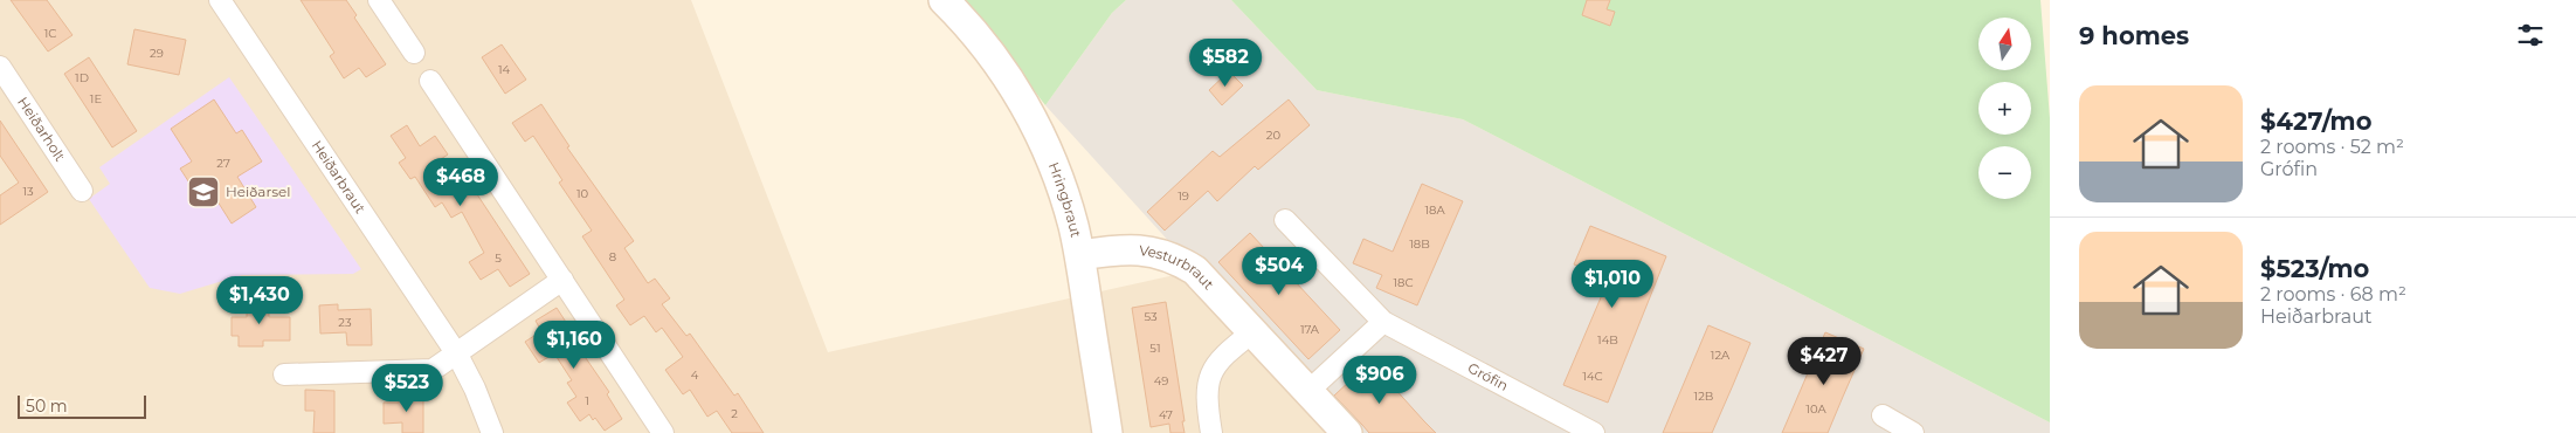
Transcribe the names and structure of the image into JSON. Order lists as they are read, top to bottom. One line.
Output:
{"streets":{"main road":["Hringbraut","Vesturbraut"],"street":["Heiðarholt","Heiðarbraut","Grófin"]},"crossings":[["Hringbraut","Vesturbraut"]],"places":{"school or university":["Heiðarsel"]},"house_numbers":["1C","29","14","1D","1E","20","27","13","10","19","18A","18B","8","5","18C","53","23","17A","14B","51","12A","4","14C","49","12B","1","10A","2","47"],"scale_bar":"50 m","north":"top","page":{"heading":"9 homes","map_buttons":["+","−"],"price":["$582","$468","$504","$1,010","$1,430","$1,160","$427","$906","$523"],"list":[{"name":"$427/mo","note":"2 rooms · 52 m² · Grófin"},{"name":"$523/mo","note":"2 rooms · 68 m² · Heiðarbraut"}],"scale":"50 m"}}
